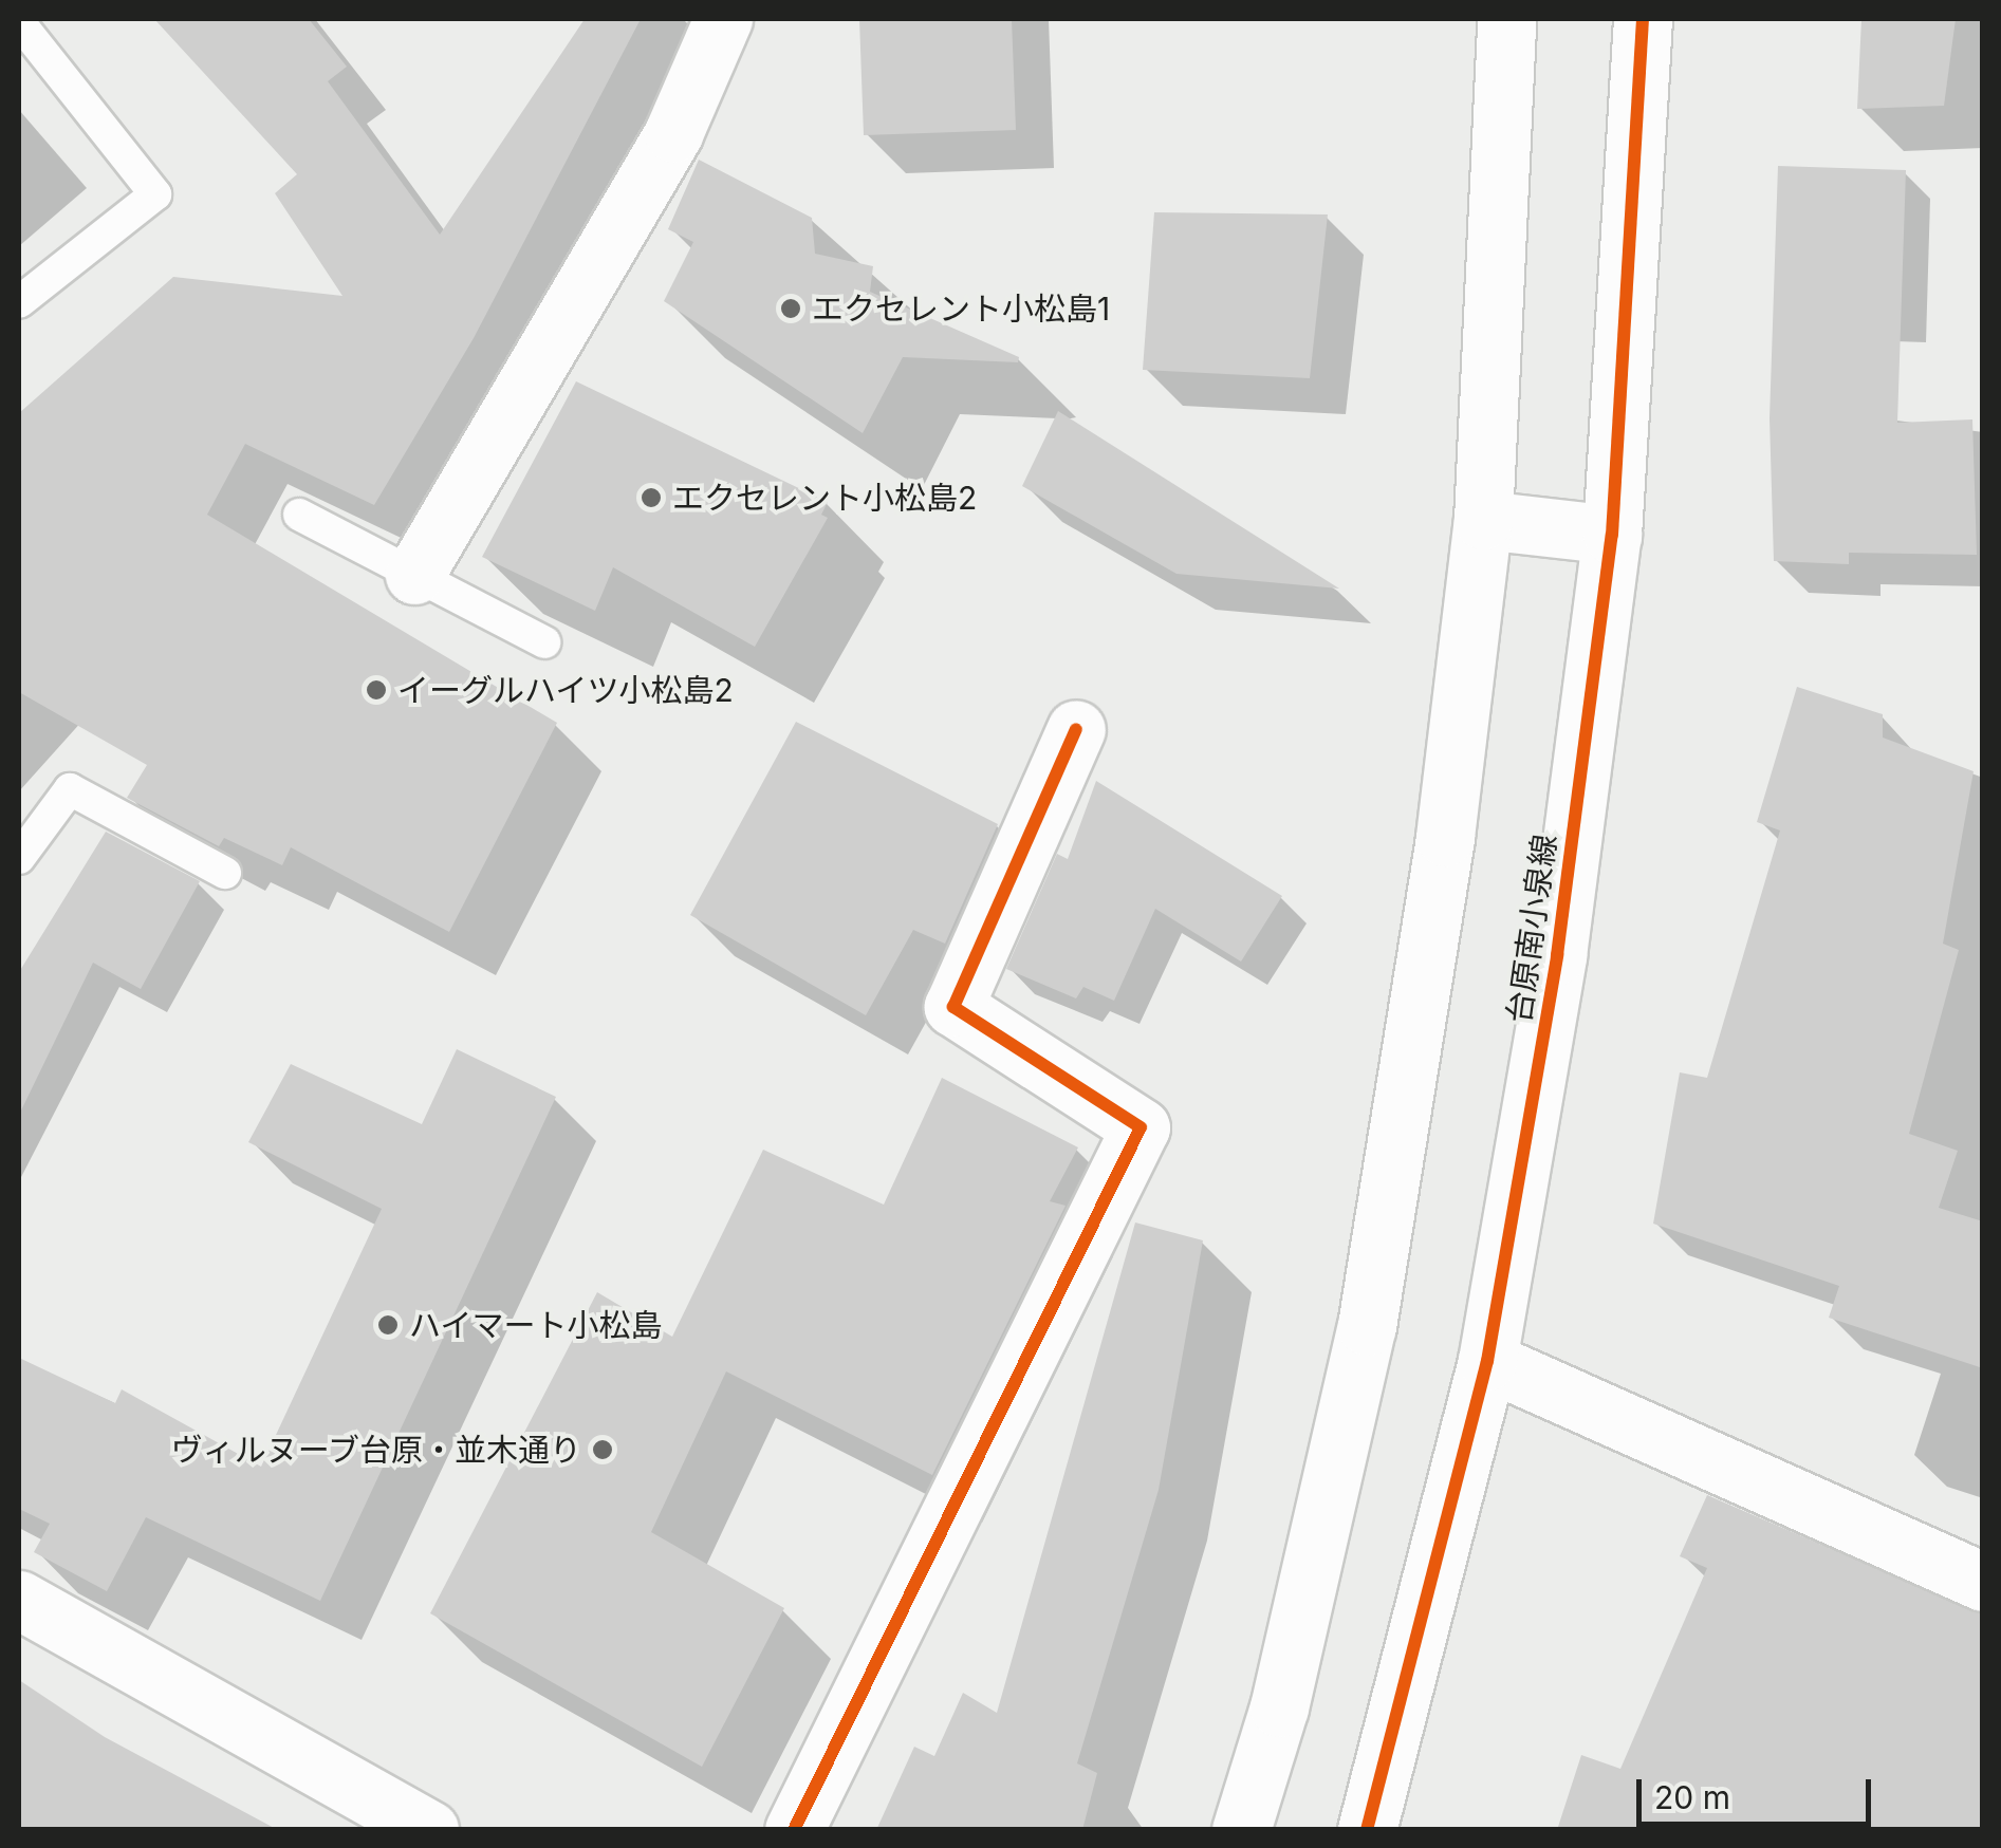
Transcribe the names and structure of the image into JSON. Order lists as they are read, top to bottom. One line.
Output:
{"streets":{"street":["台原南小泉線"]},"places":["エクセレント小松島1","エクセレント小松島2","イーグルハイツ小松島2","ハイマート小松島","ヴィルヌーブ台原・並木通り"],"scale_bar":"20 m"}
